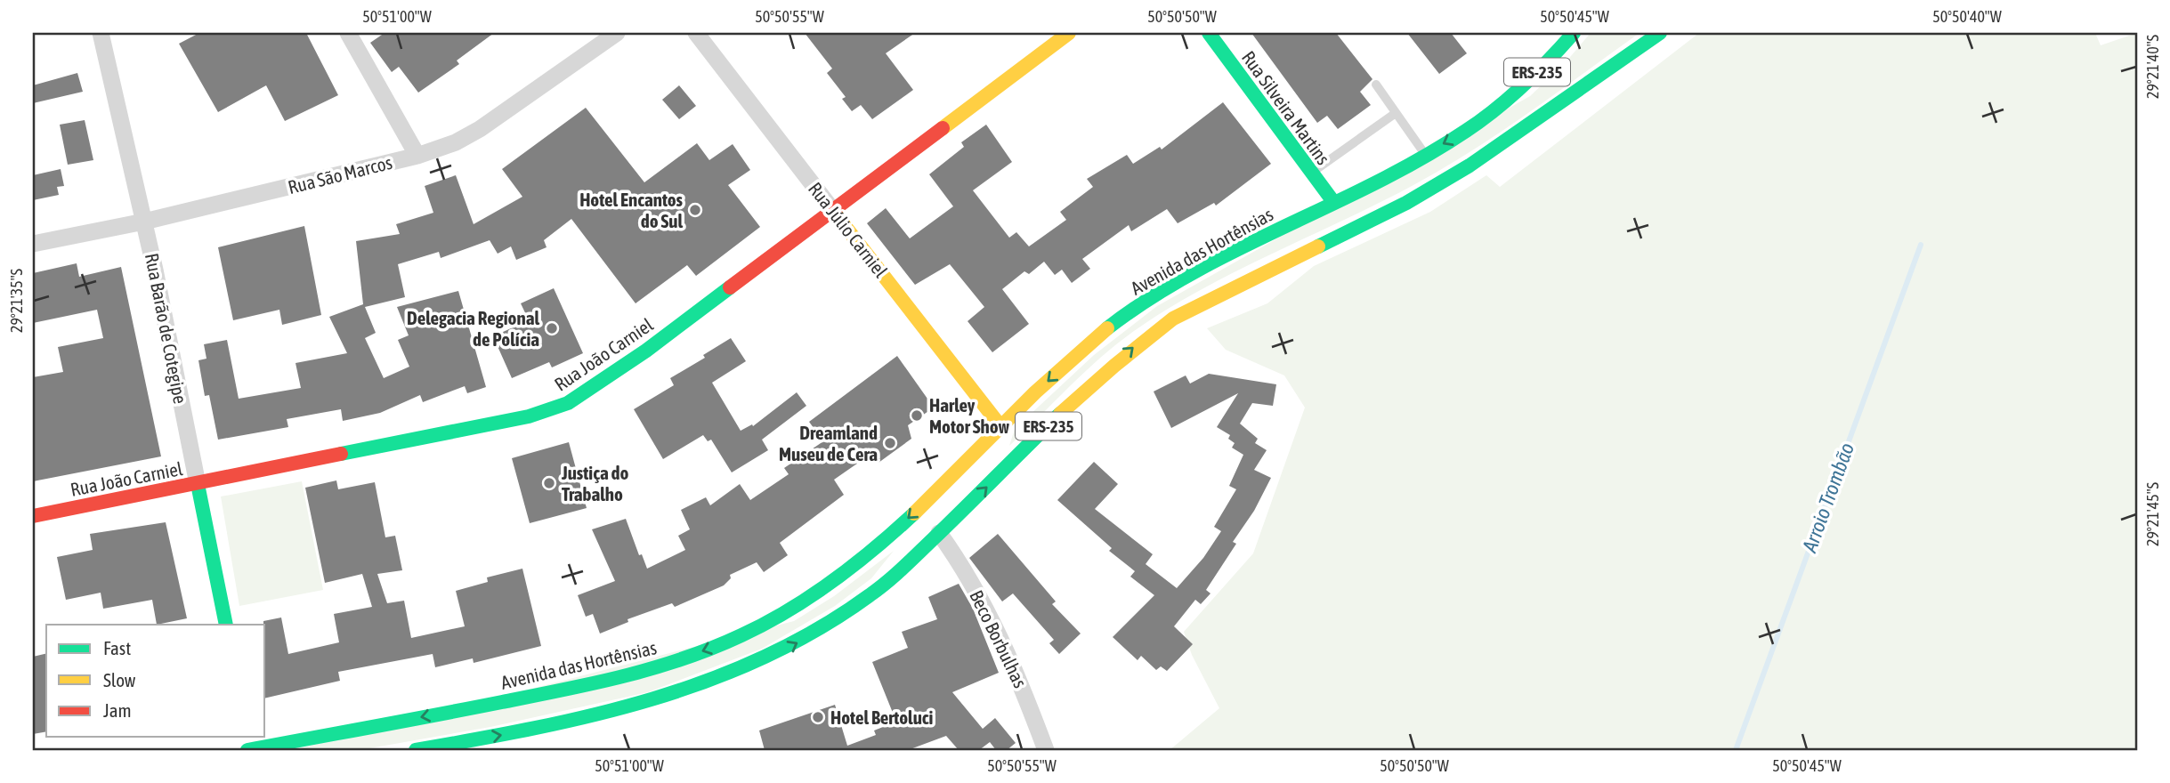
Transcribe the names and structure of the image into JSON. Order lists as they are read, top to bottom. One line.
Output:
{"streets":{"main road":["ERS-235","Rua Silveira Martins","Rua Júlio Carniel","Avenida das Hortênsias","Rua Barão de Cotegipe","Rua João Carniel"],"street":["Rua São Marcos","Beco Borbulhas"]},"crossings":[["ERS-235","Beco Borbulhas"],["Rua Silveira Martins","Avenida das Hortênsias"],["Rua São Marcos","Rua Barão de Cotegipe"],["Rua Júlio Carniel","Avenida das Hortênsias"],["Rua Júlio Carniel","Rua João Carniel"],["Rua Barão de Cotegipe","Rua João Carniel"]],"water":["Arroio Trombão"],"places":["Hotel Encantos do Sul","Delegacia Regional de Polícia","Harley Motor Show","Dreamland Museu de Cera","Justiça do Trabalho","Hotel Bertoluci"],"legend":["Fast","Slow","Jam"],"coordinates":["50°51'00\"W","50°50'55\"W","50°50'50\"W","50°50'45\"W","50°50'40\"W","29°21'40\"S","29°21'35\"S","29°21'45\"S"]}
